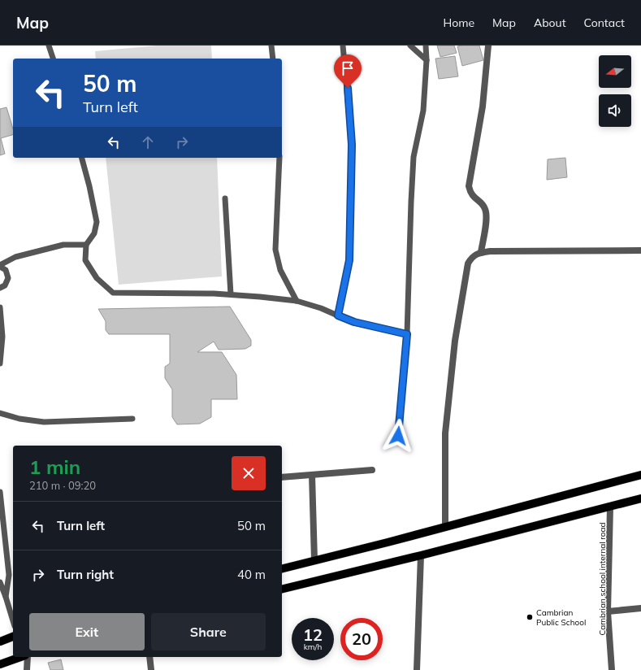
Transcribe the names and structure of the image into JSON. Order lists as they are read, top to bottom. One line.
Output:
{"streets":{"street":["Cambrian school internal road"]},"places":["Cambrian Public School"],"north":"left","page":{"header":"Map","nav":["Home","Map","About","Contact"],"turn":["50 m","Turn left"],"heading":["1 min","210 m · 09:20"],"list":[{"name":"Turn left","value":"50 m"},{"name":"Turn right","value":"40 m"}],"buttons":["Exit","Share"],"speed":"12 km/h","limit":"20"}}
